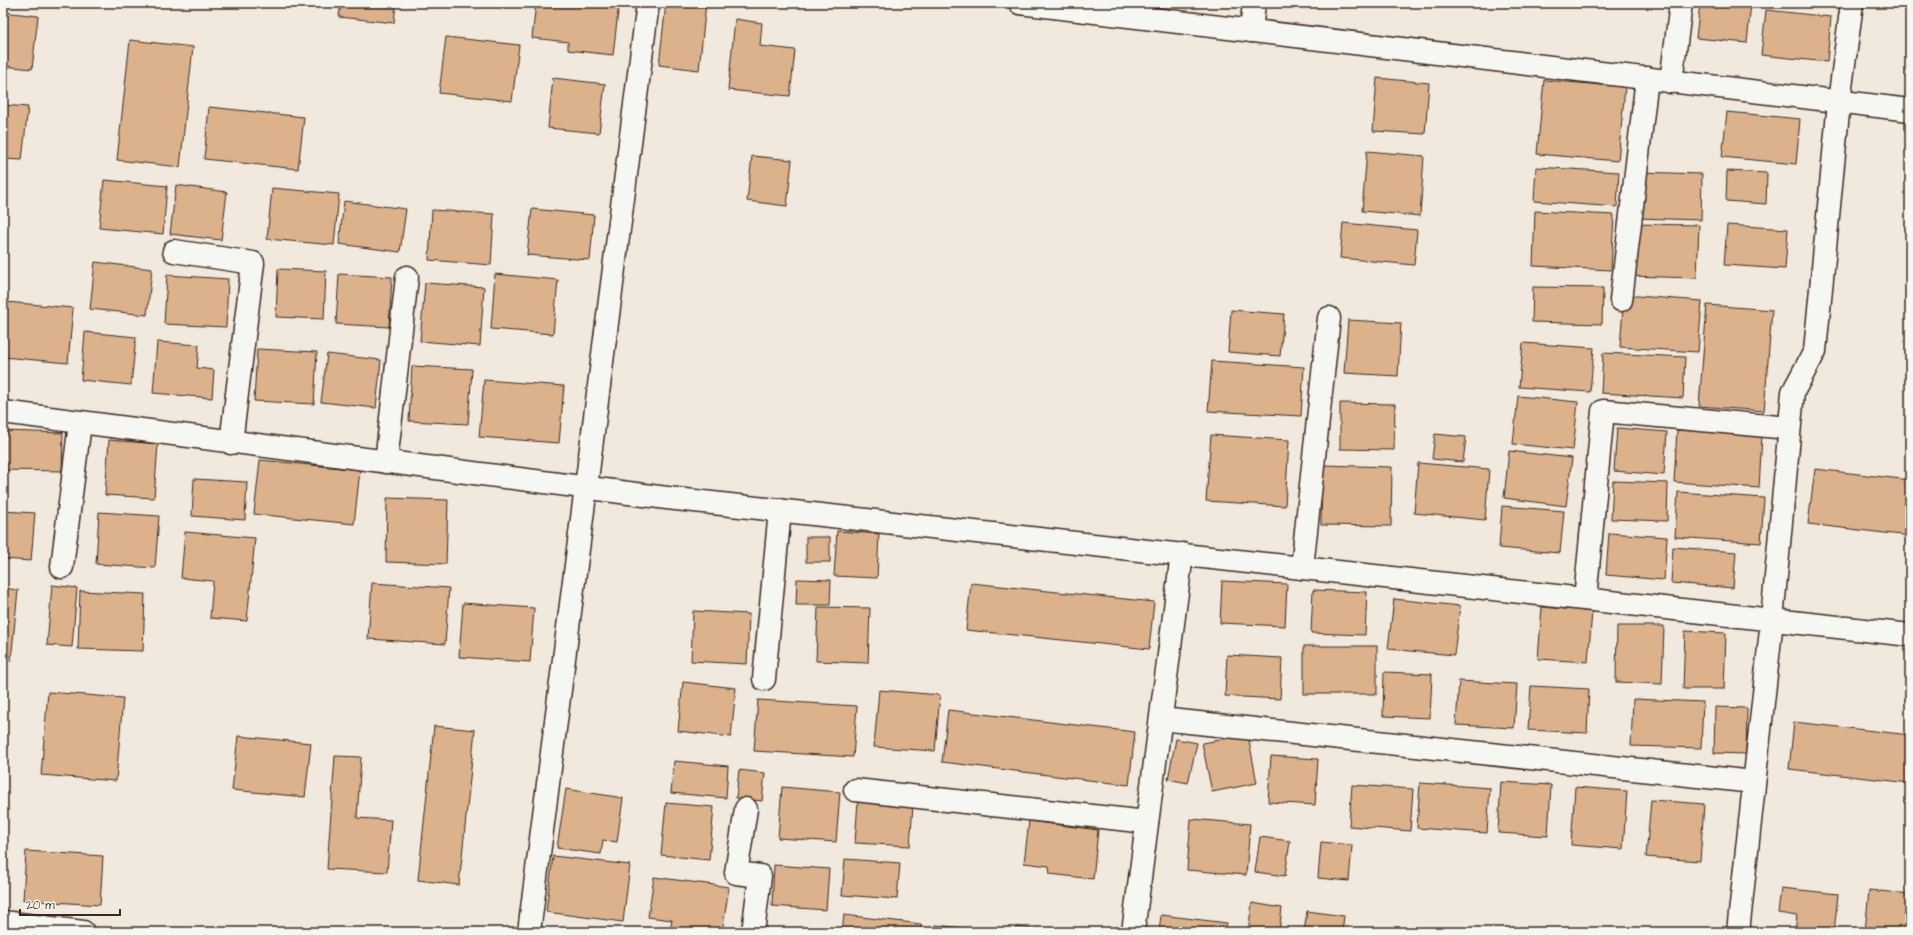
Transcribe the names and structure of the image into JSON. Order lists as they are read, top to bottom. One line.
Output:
{"scale_bar":"20 m"}
